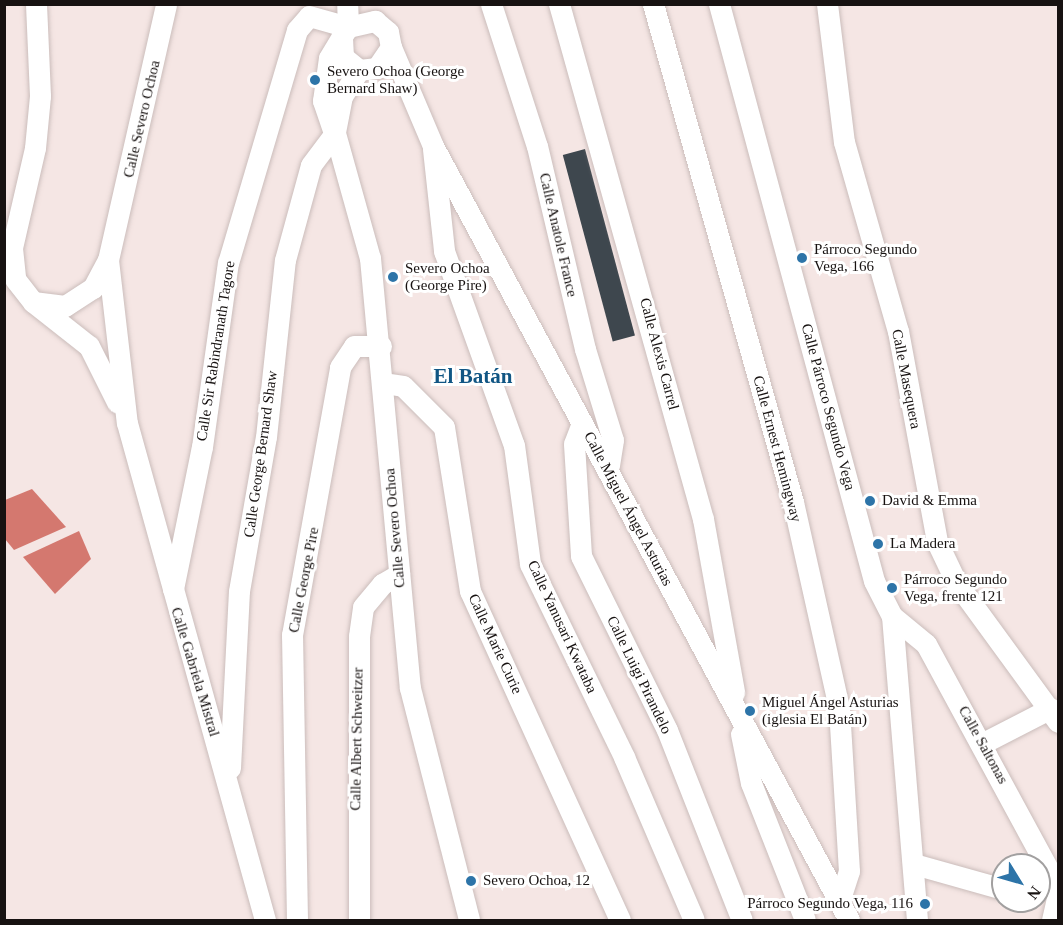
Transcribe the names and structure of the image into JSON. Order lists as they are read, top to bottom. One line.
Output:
{"streets":{"street":["Calle Severo Ochoa","Calle Anatole France","Calle Sir Rabindranath Tagore","Calle Alexis Carrel","Calle Masequera","Calle Párroco Segundo Vega","Calle Ernest Hemingway","Calle George Bernard Shaw","Calle Miguel Ángel Asturias","Calle George Pire","Calle Yanusari Kwataba","Calle Marie Curie","Calle Gabriela Mistral","Calle Luigi Pirandelo","Calle Albert Schweitzer","Calle Saltonas"]},"crossings":[["Calle Severo Ochoa","Calle Sir Rabindranath Tagore"],["Calle Severo Ochoa","Calle George Bernard Shaw"],["Calle Severo Ochoa","Calle Miguel Ángel Asturias"],["Calle Severo Ochoa","Calle George Pire"],["Calle Severo Ochoa","Calle Marie Curie"],["Calle Severo Ochoa","Calle Gabriela Mistral"],["Calle Severo Ochoa","Calle Albert Schweitzer"],["Calle Anatole France","Calle Miguel Ángel Asturias"],["Calle Sir Rabindranath Tagore","Calle Miguel Ángel Asturias"],["Calle Sir Rabindranath Tagore","Calle Gabriela Mistral"],["Calle Alexis Carrel","Calle Miguel Ángel Asturias"],["Calle Párroco Segundo Vega","Calle Saltonas"],["Calle Ernest Hemingway","Calle Miguel Ángel Asturias"],["Calle George Bernard Shaw","Calle Gabriela Mistral"],["Calle Miguel Ángel Asturias","Calle Yanusari Kwataba"],["Calle Miguel Ángel Asturias","Calle Luigi Pirandelo"]],"districts":["El Batán"],"places":["Severo Ochoa (George Bernard Shaw)","Párroco Segundo Vega, 166","Severo Ochoa (George Pire)","David & Emma","La Madera","Párroco Segundo Vega, frente 121","Miguel Ángel Asturias (iglesia El Batán)","Severo Ochoa, 12","Párroco Segundo Vega, 116"],"north":"bottom right"}
